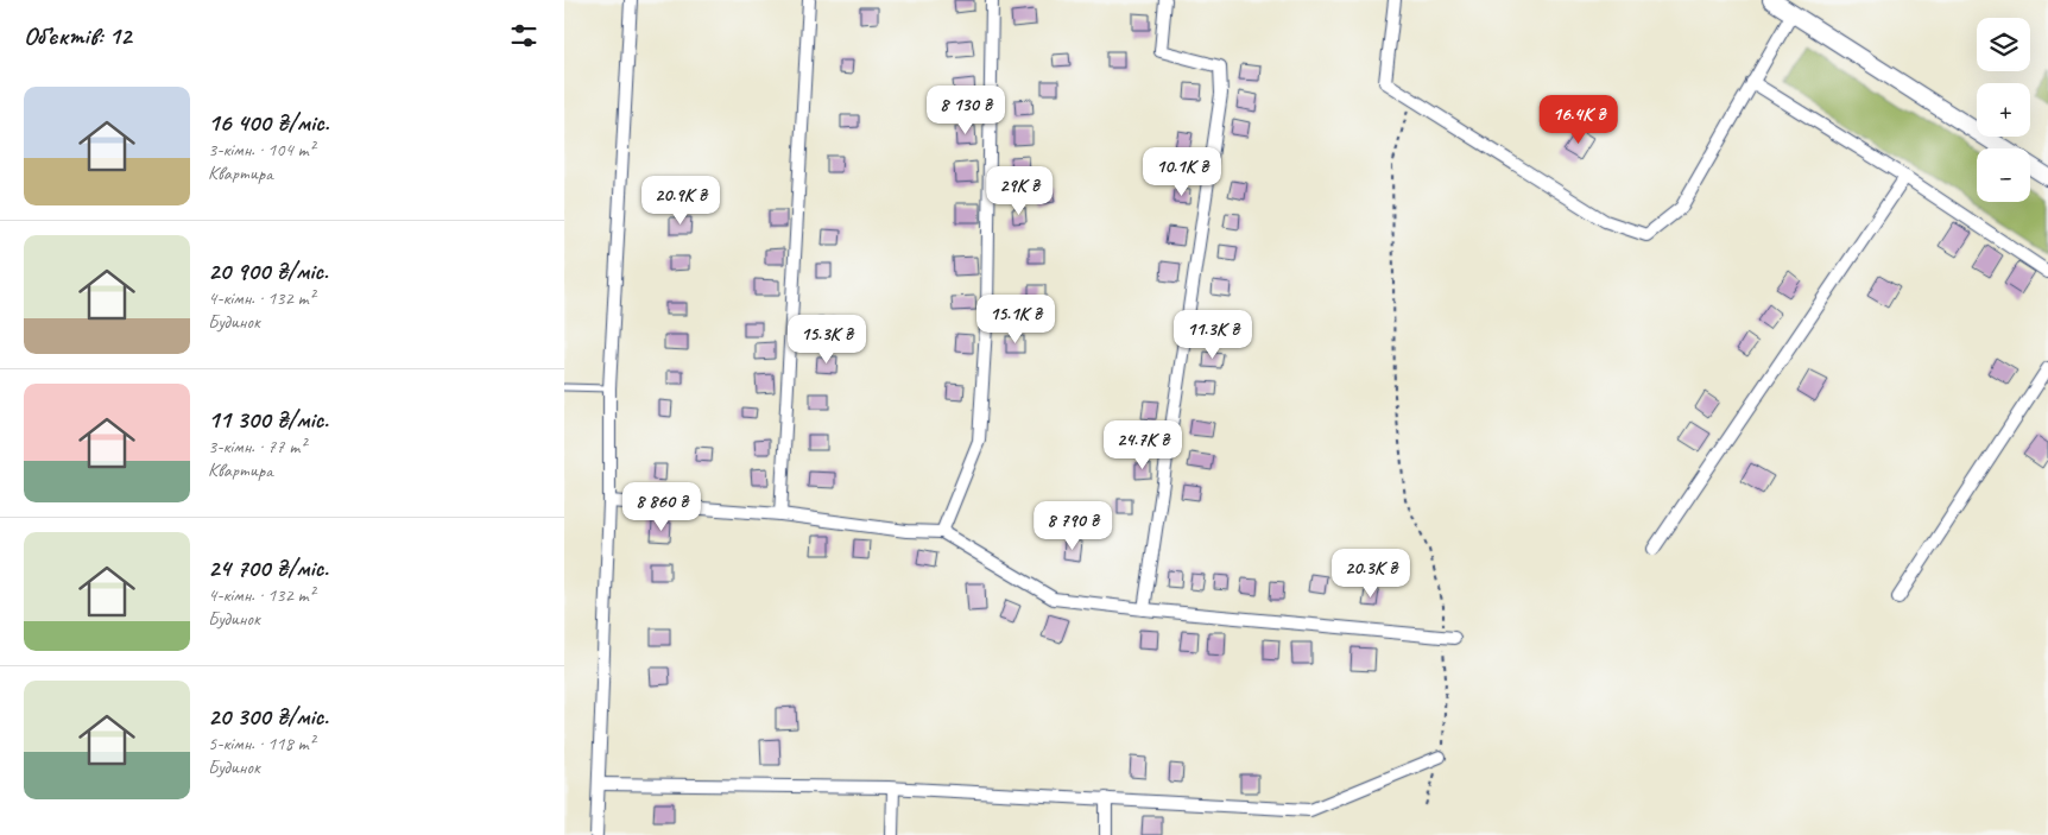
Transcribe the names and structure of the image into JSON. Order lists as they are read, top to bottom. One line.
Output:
{"page":{"heading":"Об’єктів: 12","map_buttons":["+","−"],"list":[{"name":"16 400 ₴/міс.","note":"3-кімн. · 104 m² · Квартира"},{"name":"20 900 ₴/міс.","note":"4-кімн. · 132 m² · Будинок"},{"name":"11 300 ₴/міс.","note":"3-кімн. · 77 m² · Квартира"},{"name":"24 700 ₴/міс.","note":"4-кімн. · 132 m² · Будинок"},{"name":"20 300 ₴/міс.","note":"5-кімн. · 118 m² · Будинок"}],"price":["8 130 ₴","16.4K ₴","10.1K ₴","29K ₴","20.9K ₴","15.1K ₴","11.3K ₴","15.3K ₴","24.7K ₴","8 860 ₴","8 790 ₴","20.3K ₴"]}}
